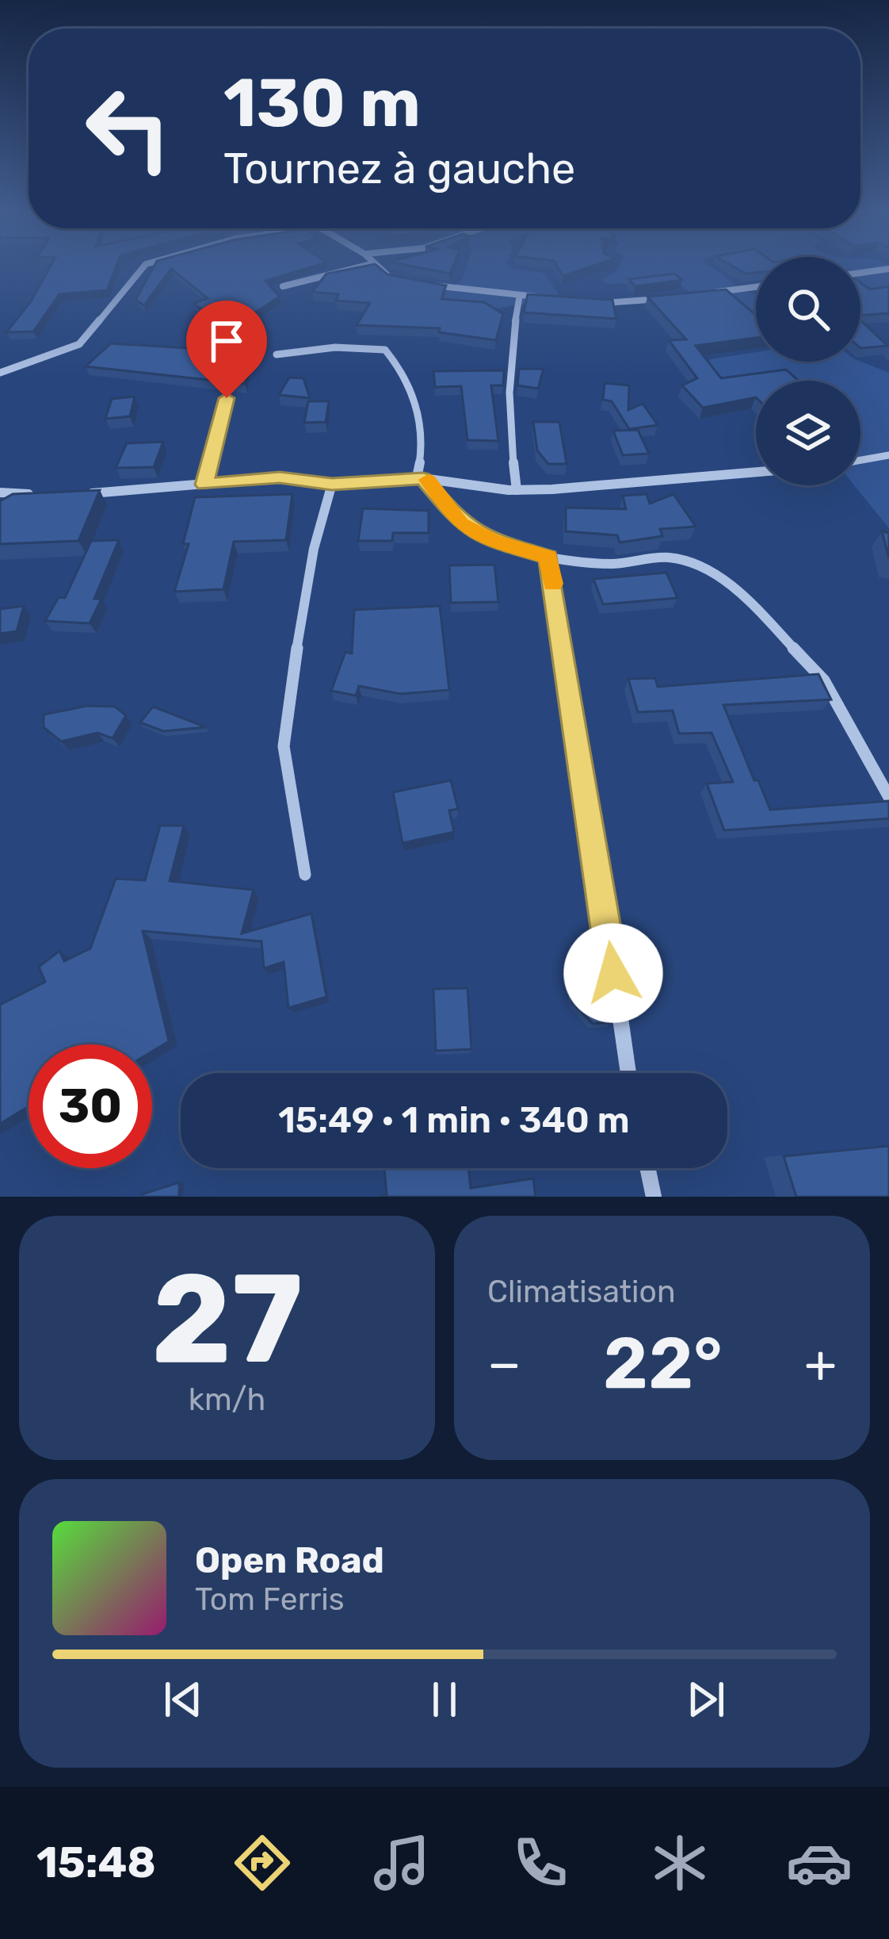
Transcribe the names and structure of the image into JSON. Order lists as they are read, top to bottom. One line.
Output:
{"page":{"turn":["130 m","Tournez à gauche"],"limit":"30","trip":"15:49 · 1 min · 340 m","tile":[["27","km/h"],"Climatisation"],"heat":["−","22°","+"],"song":["Open Road","Tom Ferris"],"tabs":"15:48"}}
